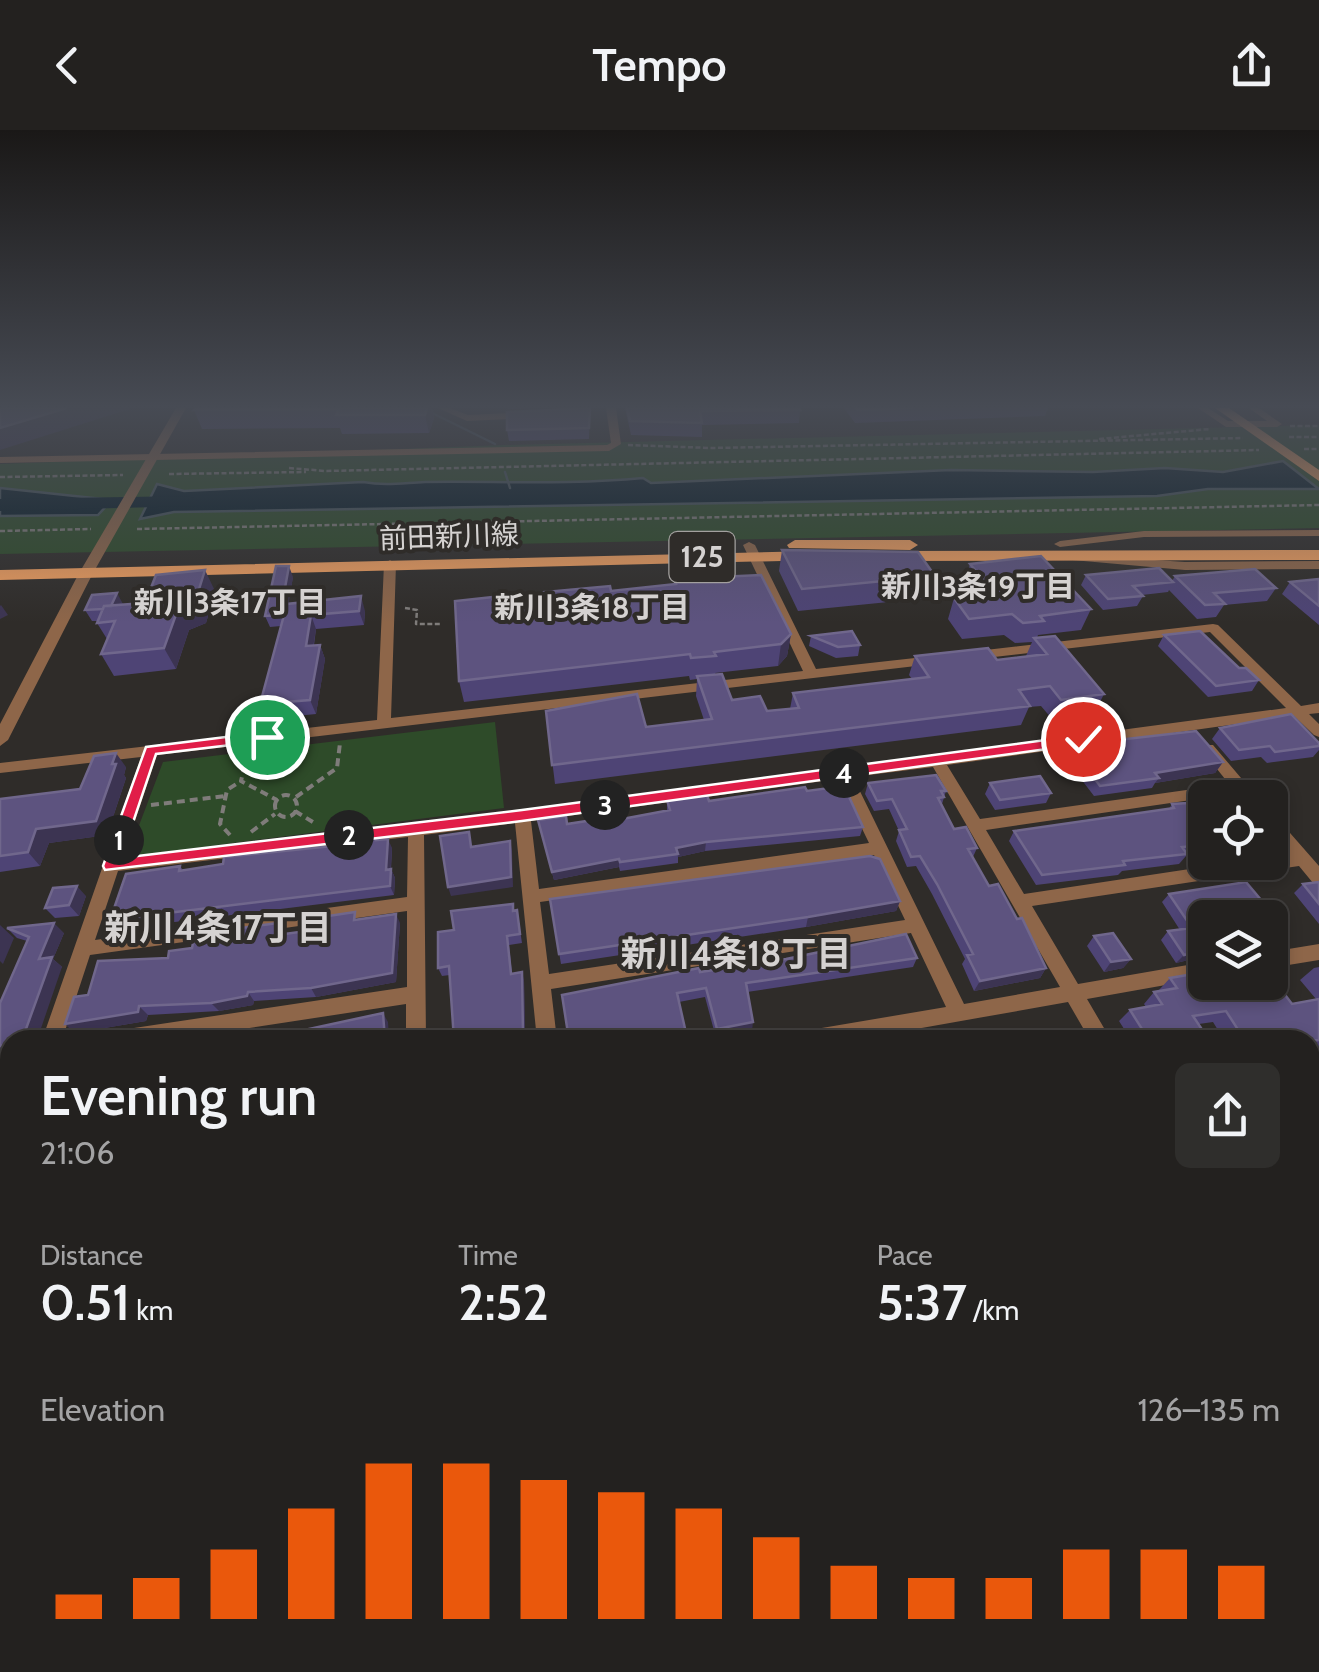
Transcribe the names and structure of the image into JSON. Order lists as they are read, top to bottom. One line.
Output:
{"streets":{"main road":["前田新川線","125"]},"districts":["新川3条19丁目","新川3条17丁目","新川3条18丁目","新川4条17丁目","新川4条18丁目"],"page":{"header":"Tempo","pins":["4","3","2","1"],"heading":["Evening run","21:06"],"stats":[["Distance","0.51 km"],["Time","2:52"],["Pace","5:37 /km"]],"chart":["Elevation","126–135 m"]}}
